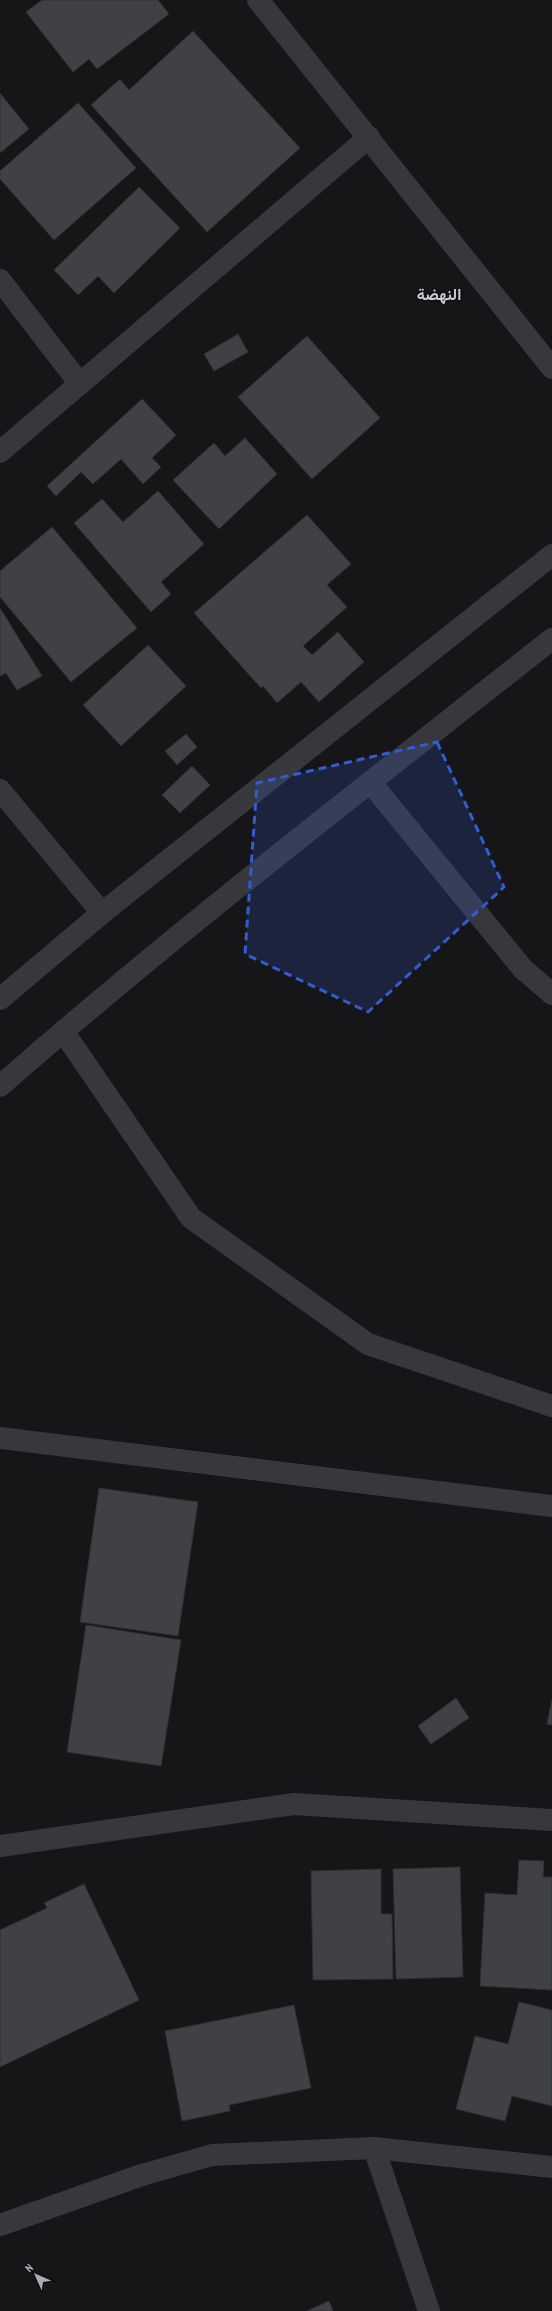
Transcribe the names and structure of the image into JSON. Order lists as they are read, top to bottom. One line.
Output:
{"districts":["النهضة"],"north":"top left"}
